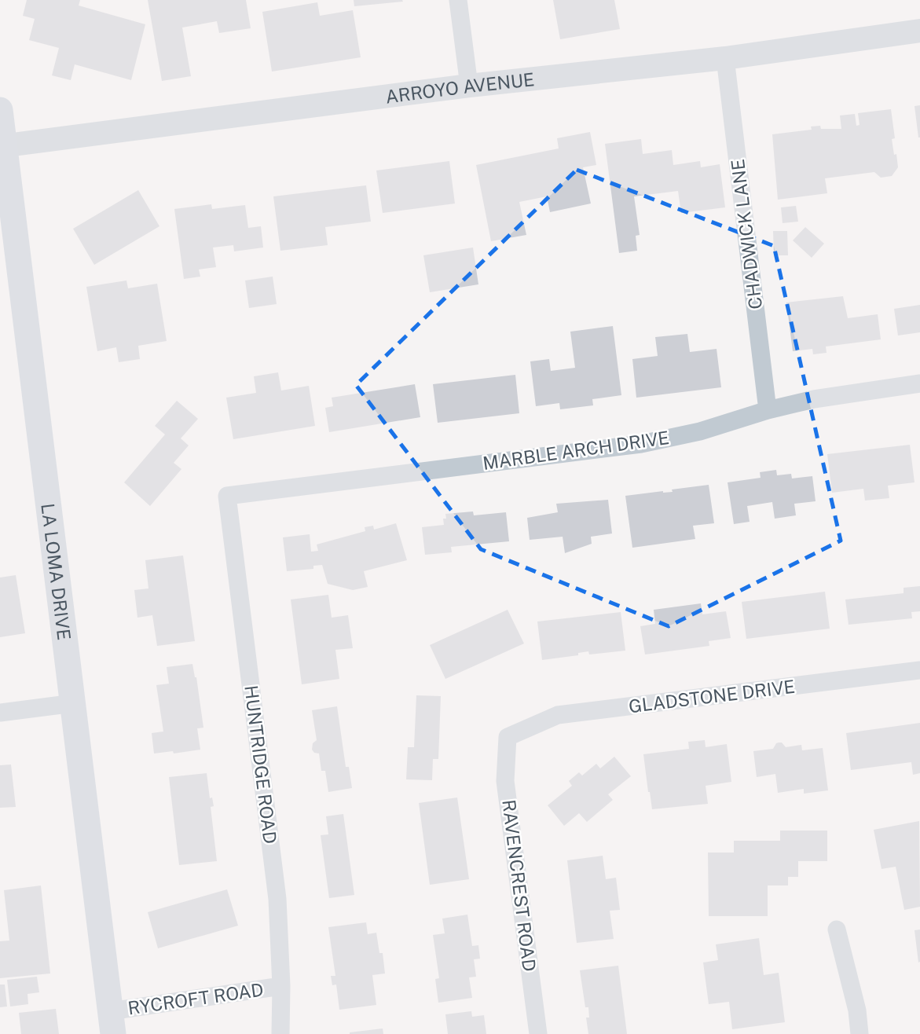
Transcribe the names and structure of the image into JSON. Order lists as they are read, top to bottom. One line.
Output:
{"streets":{"main road":["LA LOMA DRIVE"],"street":["ARROYO AVENUE","CHADWICK LANE","MARBLE ARCH DRIVE","GLADSTONE DRIVE","HUNTRIDGE ROAD","RAVENCREST ROAD","RYCROFT ROAD"]},"crossings":[["ARROYO AVENUE","CHADWICK LANE"],["ARROYO AVENUE","LA LOMA DRIVE"],["CHADWICK LANE","MARBLE ARCH DRIVE"],["MARBLE ARCH DRIVE","HUNTRIDGE ROAD"],["LA LOMA DRIVE","RYCROFT ROAD"],["GLADSTONE DRIVE","RAVENCREST ROAD"],["HUNTRIDGE ROAD","RYCROFT ROAD"]]}
